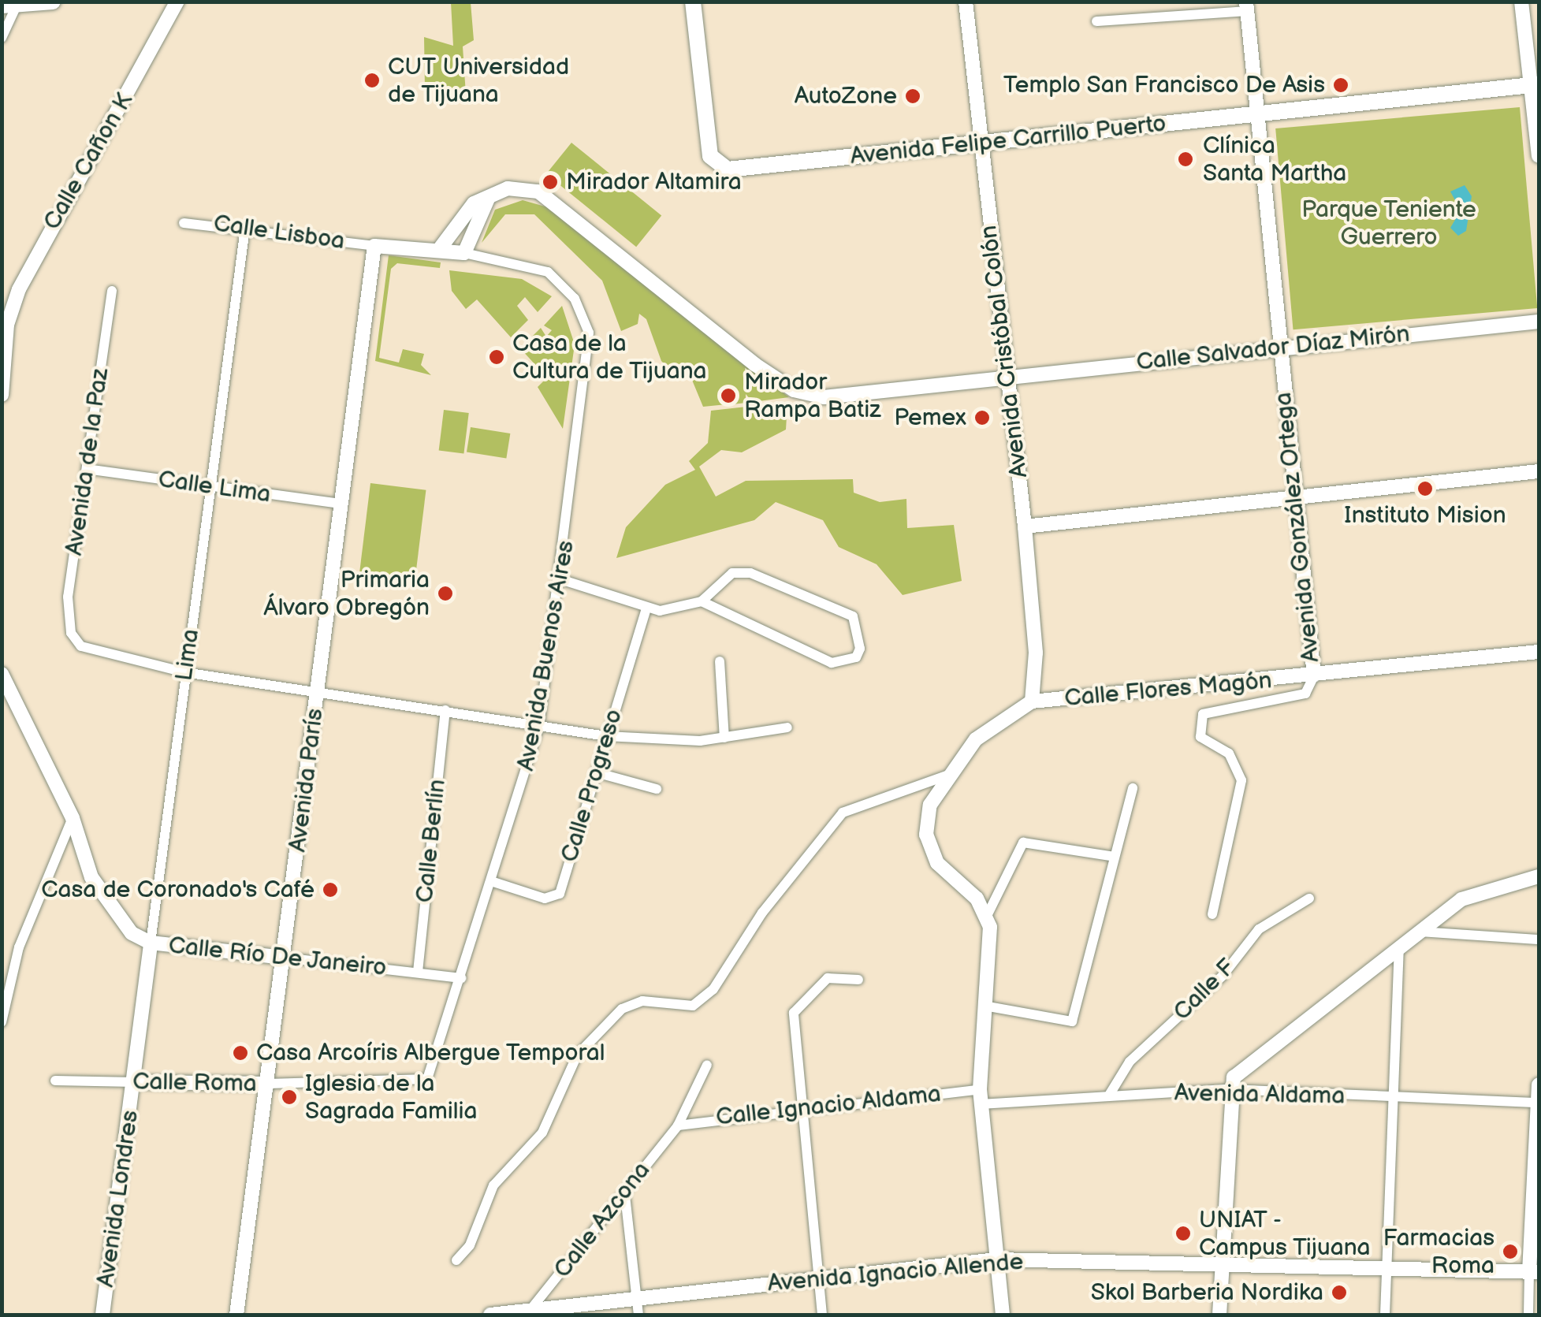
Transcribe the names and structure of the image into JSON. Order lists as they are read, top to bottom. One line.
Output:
{"streets":{"main road":["Avenida Felipe Carrillo Puerto","Calle Cañon K","Calle Salvador Díaz Mirón","Avenida Cristóbal Colón","Avenida González Ortega","Lima","Calle Flores Magón","Avenida París","Calle Río De Janeiro","Calle Roma","Avenida Londres","Avenida Ignacio Allende"],"street":["Calle Lisboa","Avenida de la Paz","Calle Lima","Avenida Buenos Aires","Calle Progreso","Calle Berlín","Calle F","Avenida Aldama","Calle Ignacio Aldama","Calle Azcona"]},"crossings":[["Avenida Felipe Carrillo Puerto","Avenida Cristóbal Colón"],["Avenida Felipe Carrillo Puerto","Avenida González Ortega"],["Calle Lisboa","Lima"],["Calle Lisboa","Avenida París"],["Calle Salvador Díaz Mirón","Avenida Cristóbal Colón"],["Calle Salvador Díaz Mirón","Avenida González Ortega"],["Avenida Cristóbal Colón","Calle Flores Magón"],["Avenida de la Paz","Calle Lima"],["Avenida de la Paz","Lima"],["Calle Lima","Lima"],["Calle Lima","Avenida París"],["Avenida González Ortega","Calle Flores Magón"],["Lima","Calle Río De Janeiro"],["Lima","Calle Roma"],["Lima","Avenida Londres"],["Avenida Buenos Aires","Calle Progreso"],["Avenida Buenos Aires","Calle Río De Janeiro"],["Avenida Buenos Aires","Calle Roma"],["Avenida París","Calle Río De Janeiro"],["Avenida París","Calle Roma"],["Calle Berlín","Calle Río De Janeiro"],["Calle F","Avenida Aldama"],["Calle Roma","Avenida Londres"],["Avenida Aldama","Calle Ignacio Aldama"],["Calle Ignacio Aldama","Calle Azcona"],["Calle Azcona","Avenida Ignacio Allende"]],"parks":["Parque Teniente Guerrero"],"places":["CUT Universidad de Tijuana","Templo San Francisco De Asis","AutoZone","Clínica Santa Martha","Mirador Altamira","Casa de la Cultura de Tijuana","Mirador Rampa Batiz","Pemex","Instituto Mision","Primaria Álvaro Obregón","Casa de Coronado's Café","Casa Arcoíris Albergue Temporal","Iglesia de la Sagrada Familia","UNIAT - Campus Tijuana","Farmacias Roma","Skol Barberia Nordika"]}
